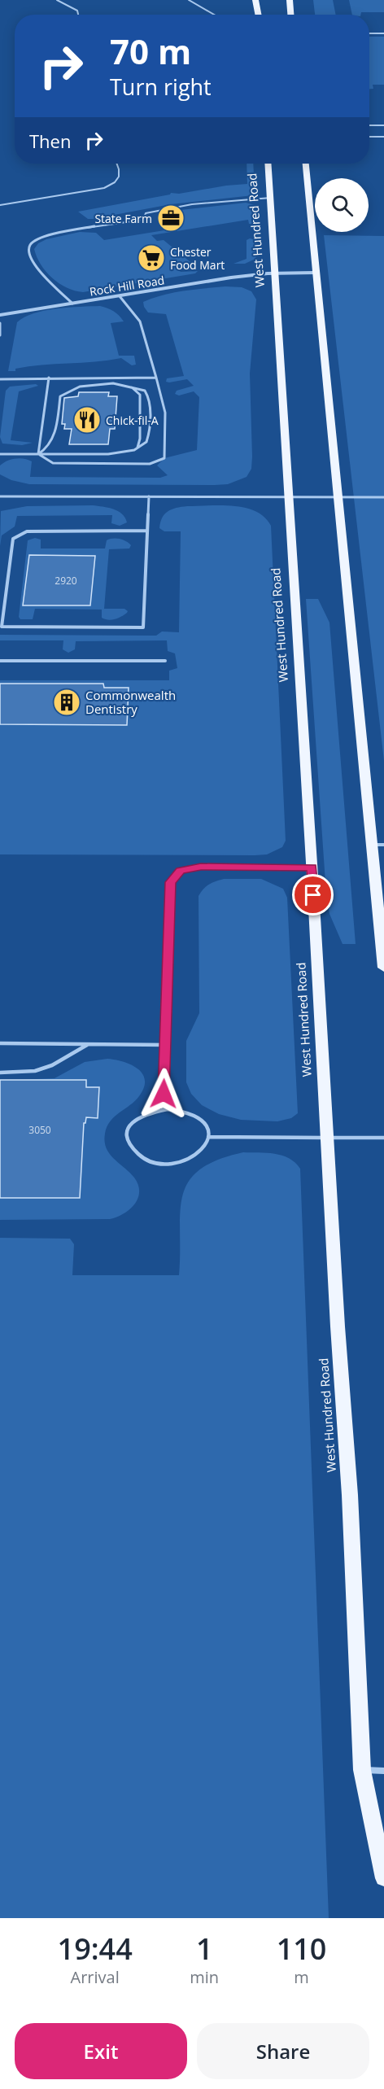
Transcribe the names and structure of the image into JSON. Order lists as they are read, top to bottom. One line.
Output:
{"streets":{"main road":["West Hundred Road"],"street":["Rock Hill Road"]},"crossings":[["West Hundred Road","Rock Hill Road"]],"places":{"office":["State Farm"],"supermarket":["Chester Food Mart"],"restaurant":["Chick-fil-A"],"building":["Commonwealth Dentistry"]},"house_numbers":["2920","3050"],"page":{"turn":["70 m","Turn right"],"then":"Then","eta":["19:44","Arrival","1","min","110","m"],"buttons":["Exit","Share"]}}
